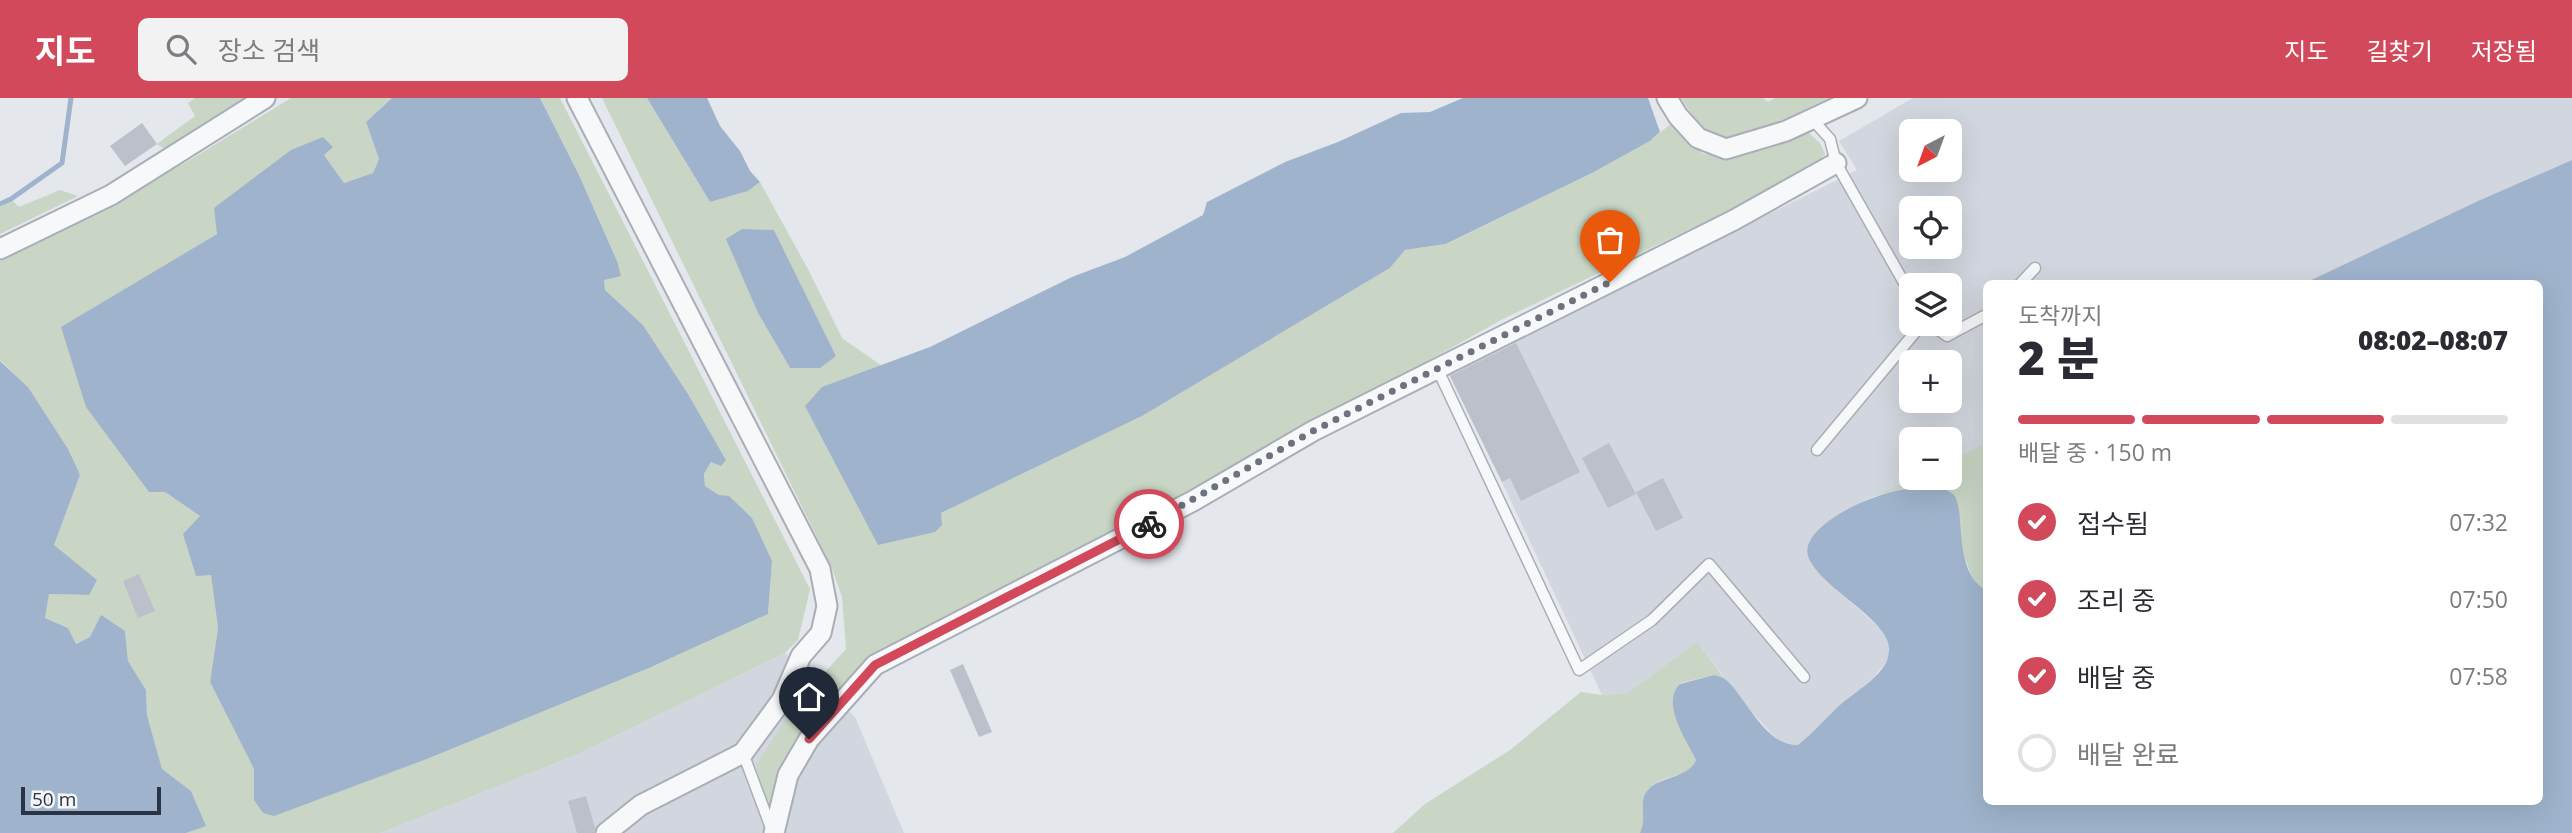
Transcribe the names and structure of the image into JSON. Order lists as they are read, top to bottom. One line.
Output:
{"scale_bar":"50 m","north":"bottom left","page":{"header":"지도","search":"장소 검색","nav":["지도","길찾기","저장됨"],"map_buttons":["+","−"],"heading":["2 분","도착까지","08:02–08:07"],"bar":"배달 중 · 150 m","list":[["접수됨","07:32"],["조리 중","07:50"],["배달 중","07:58"],"배달 완료"],"scale":"50 m"}}
